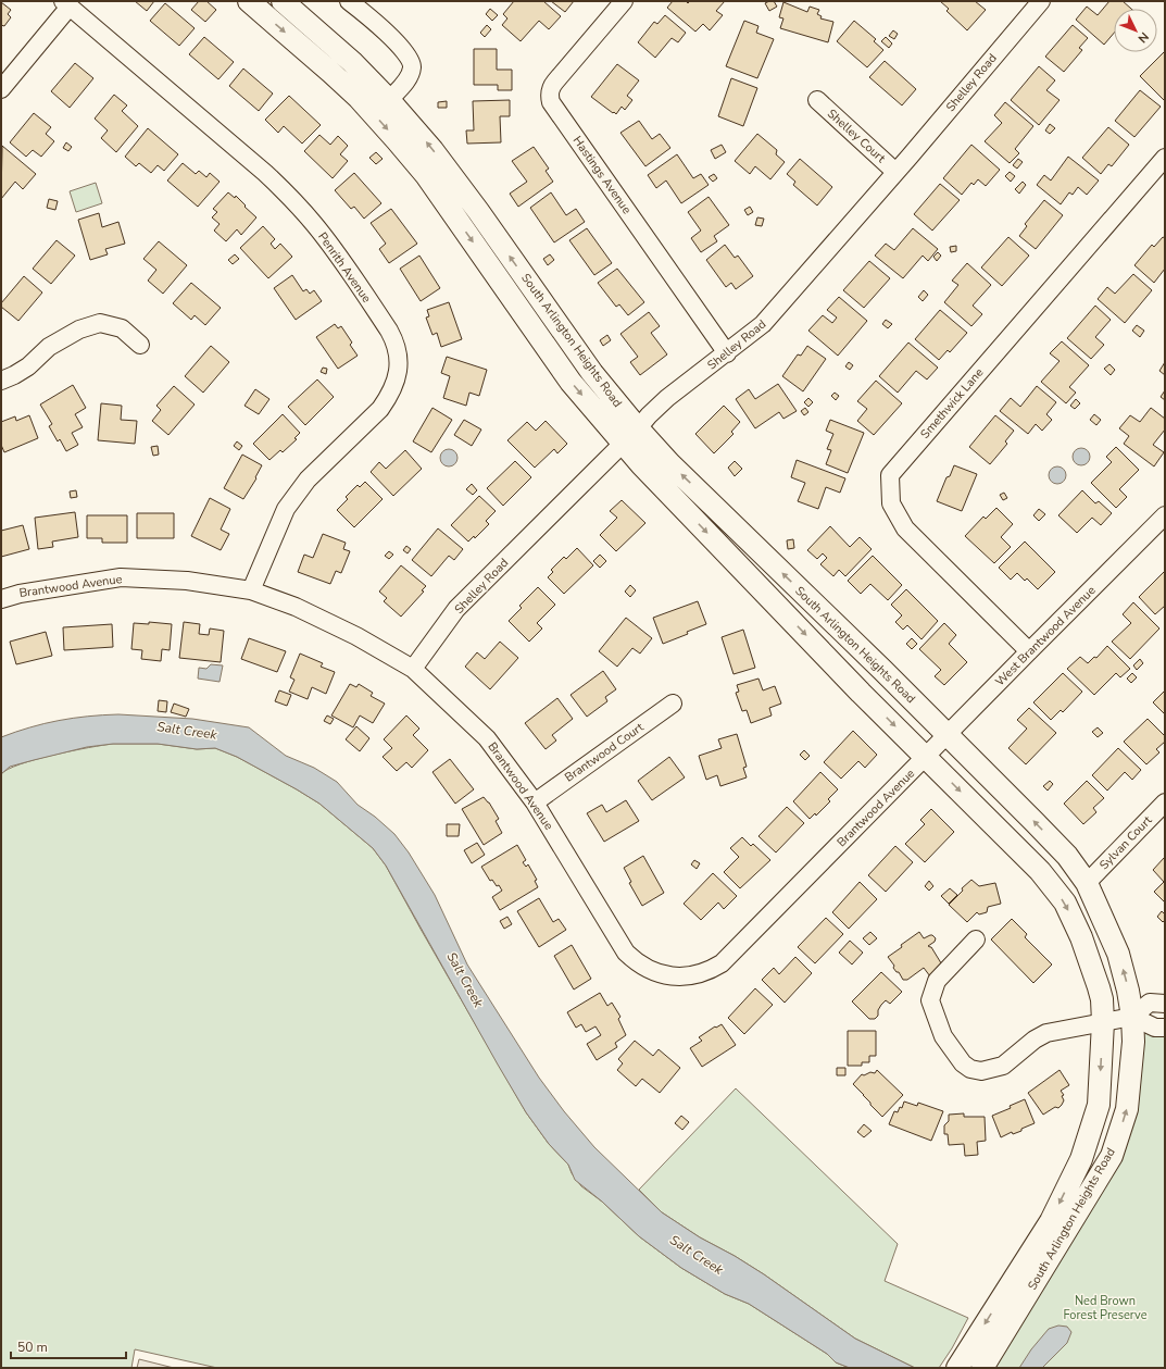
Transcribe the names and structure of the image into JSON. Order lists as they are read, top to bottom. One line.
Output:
{"streets":{"main road":["South Arlington Heights Road"],"street":["Shelley Road","Shelley Court","Hastings Avenue","Penrith Avenue","Smethwick Lane","Brantwood Avenue","West Brantwood Avenue","Brantwood Court","Sylvan Court"]},"crossings":[["Shelley Road","Shelley Court"],["Shelley Road","Hastings Avenue"],["Shelley Road","South Arlington Heights Road"],["Shelley Road","Brantwood Avenue"],["Penrith Avenue","Brantwood Avenue"],["South Arlington Heights Road","Brantwood Avenue"],["South Arlington Heights Road","West Brantwood Avenue"],["South Arlington Heights Road","Sylvan Court"],["Smethwick Lane","West Brantwood Avenue"],["Brantwood Avenue","West Brantwood Avenue"],["Brantwood Avenue","Brantwood Court"]],"water":["Salt Creek"],"parks":["Ned Brown Forest Preserve"],"scale_bar":"50 m","north":"bottom right"}
